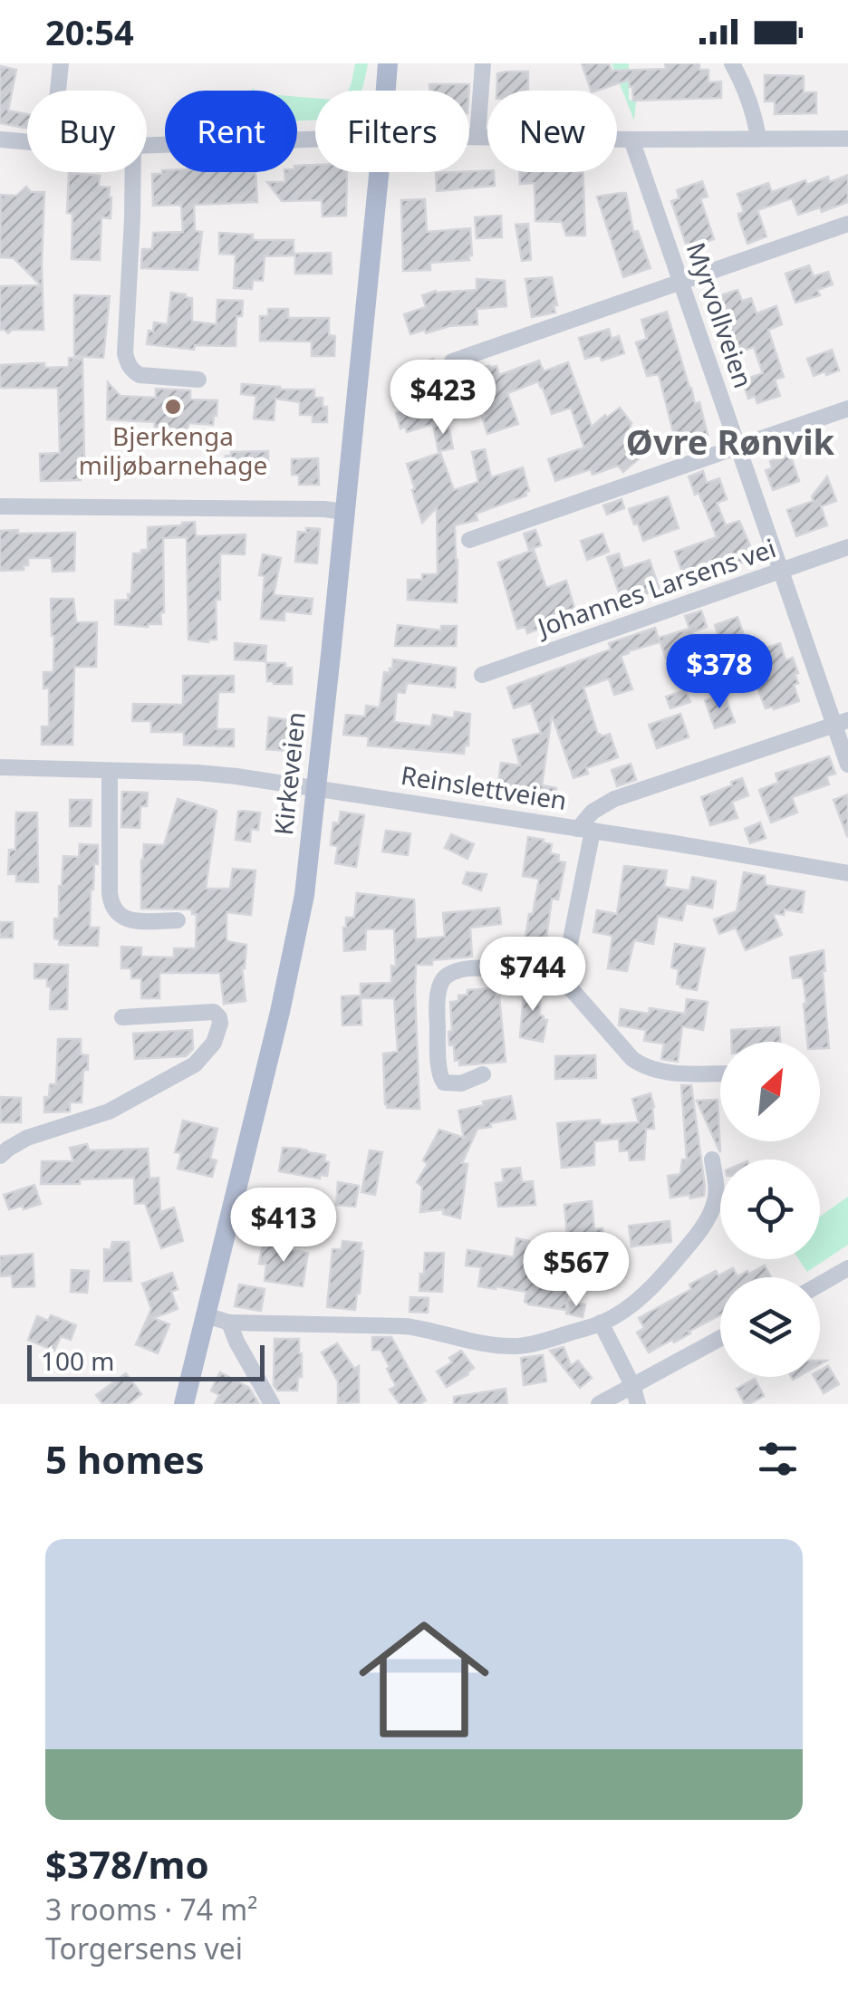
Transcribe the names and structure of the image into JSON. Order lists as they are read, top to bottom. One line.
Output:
{"streets":{"main road":["Kirkeveien"],"street":["Myrvollveien","Johannes Larsens vei","Reinslettveien"]},"crossings":[["Myrvollveien","Johannes Larsens vei"],["Kirkeveien","Reinslettveien"]],"districts":["Øvre Rønvik"],"places":["Bjerkenga miljøbarnehage"],"scale_bar":"100 m","north":"top right","page":{"status":"20:54","chip":["Buy","Rent","Filters","New"],"price":["$423","$378","$744","$413","$567"],"scale":"100 m","heading":"5 homes","list":[{"name":"$378/mo","note":"3 rooms · 74 m² · Torgersens vei"}]}}
